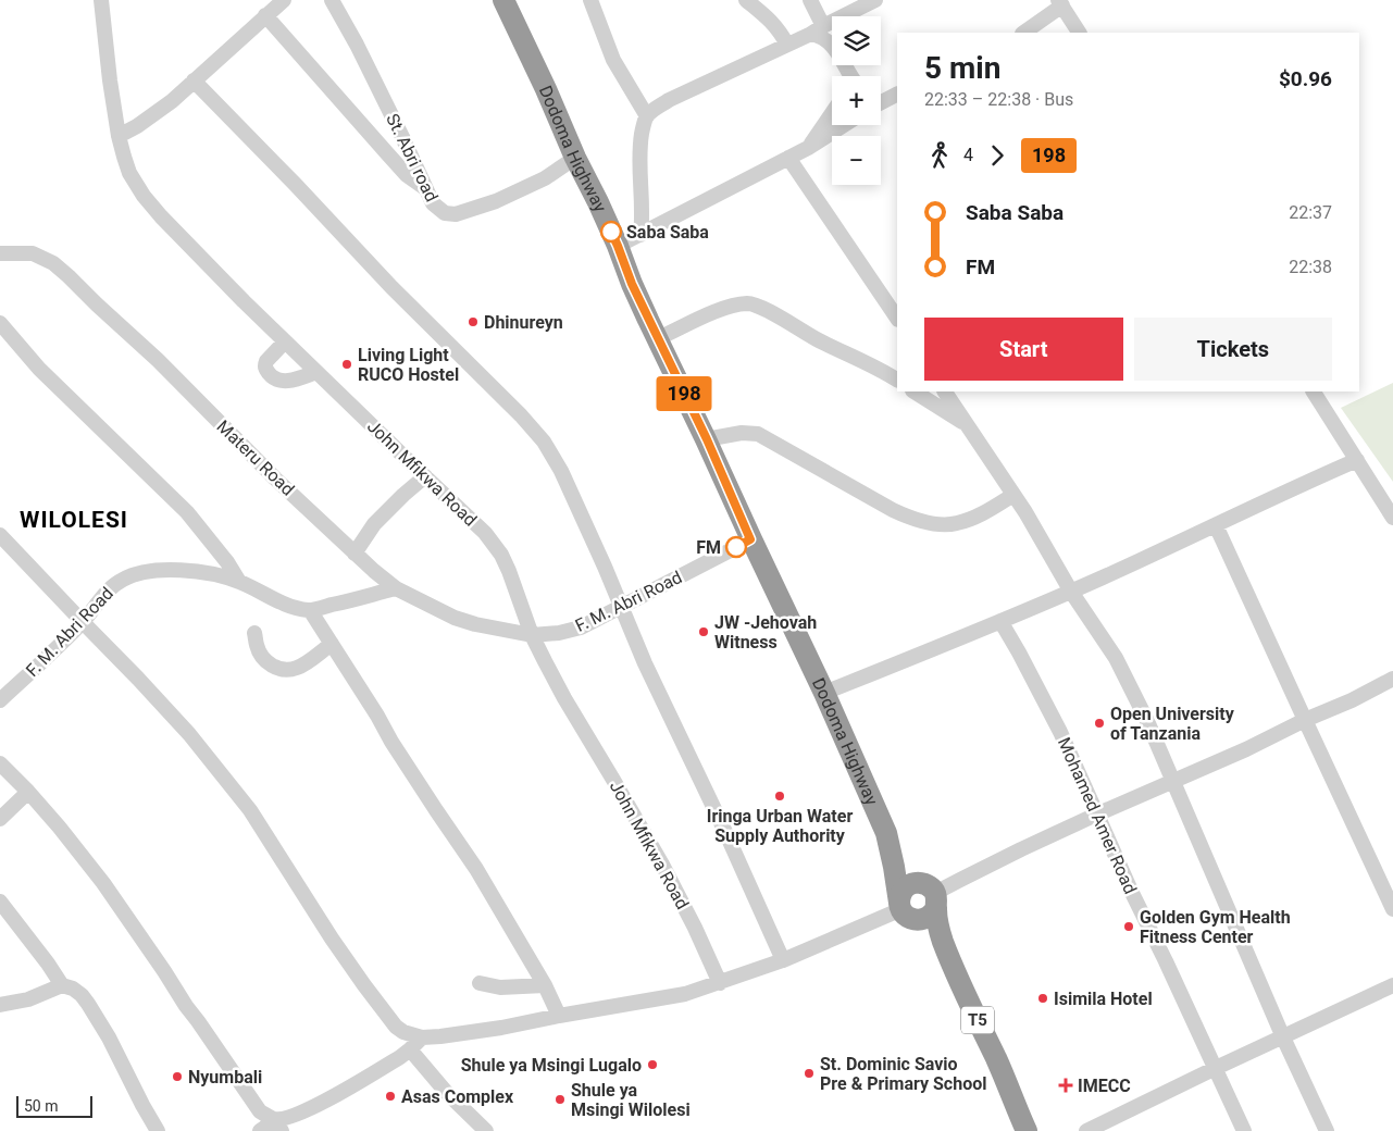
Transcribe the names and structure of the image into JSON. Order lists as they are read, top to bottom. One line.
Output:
{"streets":{"highway":["Dodoma Highway","T5"],"street":["St. Abri road","Materu Road","John Mfikwa Road","F. M. Abri Road","Mohamed Amer Road"]},"crossings":[["Dodoma Highway","St. Abri road"],["Dodoma Highway","F. M. Abri Road"],["Dodoma Highway","T5"],["Materu Road","John Mfikwa Road"],["Materu Road","F. M. Abri Road"],["John Mfikwa Road","F. M. Abri Road"]],"districts":["WILOLESI"],"places":{"other":["Saba Saba","Dhinureyn","Living Light RUCO Hostel","FM","JW -Jehovah Witness","Open University of Tanzania","Iringa Urban Water Supply Authority","Golden Gym Health Fitness Center","Isimila Hotel","Shule ya Msingi Lugalo","St. Dominic Savio Pre & Primary School","Nyumbali","Asas Complex","Shule ya Msingi Wilolesi"],"health":["IMECC"]},"lines":["bus line 198"],"scale_bar":"50 m","page":{"on_map":"198","map_buttons":["+","−"],"heading":["5 min","22:33 – 22:38 · Bus","$0.96"],"legs":["4","198"],"list":[{"name":"Saba Saba","value":"22:37"},{"name":"FM","value":"22:38"}],"buttons":["Start","Tickets"],"scale":"50 m"}}
